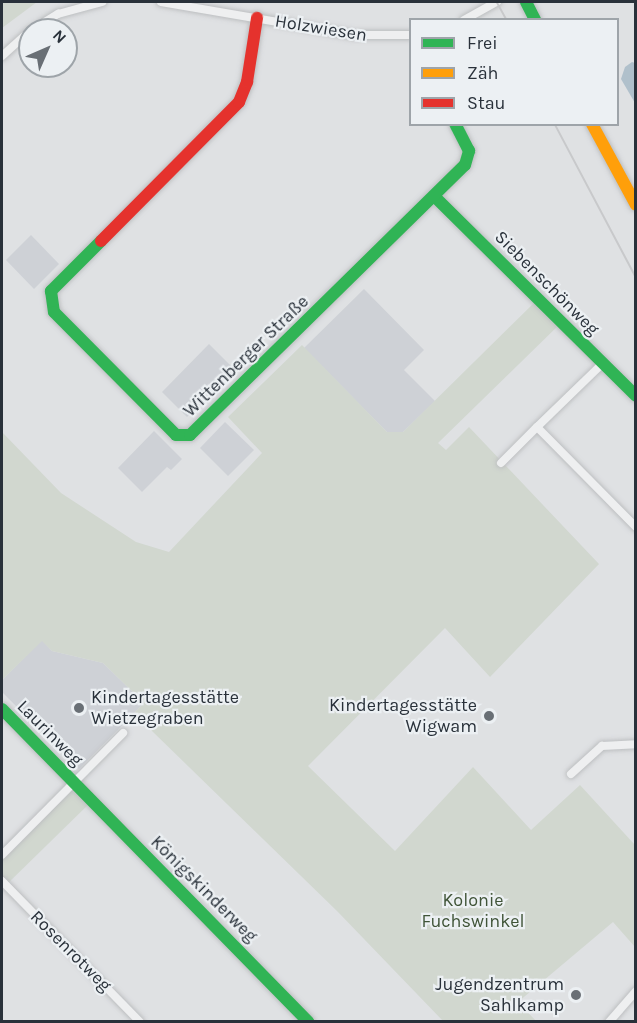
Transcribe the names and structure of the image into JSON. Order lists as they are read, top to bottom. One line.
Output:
{"streets":{"street":["Holzwiesen","Siebenschönweg","Wittenberger Straße","Laurinweg","Königskinderweg","Rosenrotweg"]},"crossings":[["Holzwiesen","Wittenberger Straße"],["Siebenschönweg","Wittenberger Straße"],["Laurinweg","Königskinderweg"]],"parks":["Kolonie Fuchswinkel"],"places":["Kindertagesstätte Wietzegraben","Kindertagesstätte Wigwam","Jugendzentrum Sahlkamp"],"legend":["Frei","Zäh","Stau"],"north":"top right"}
